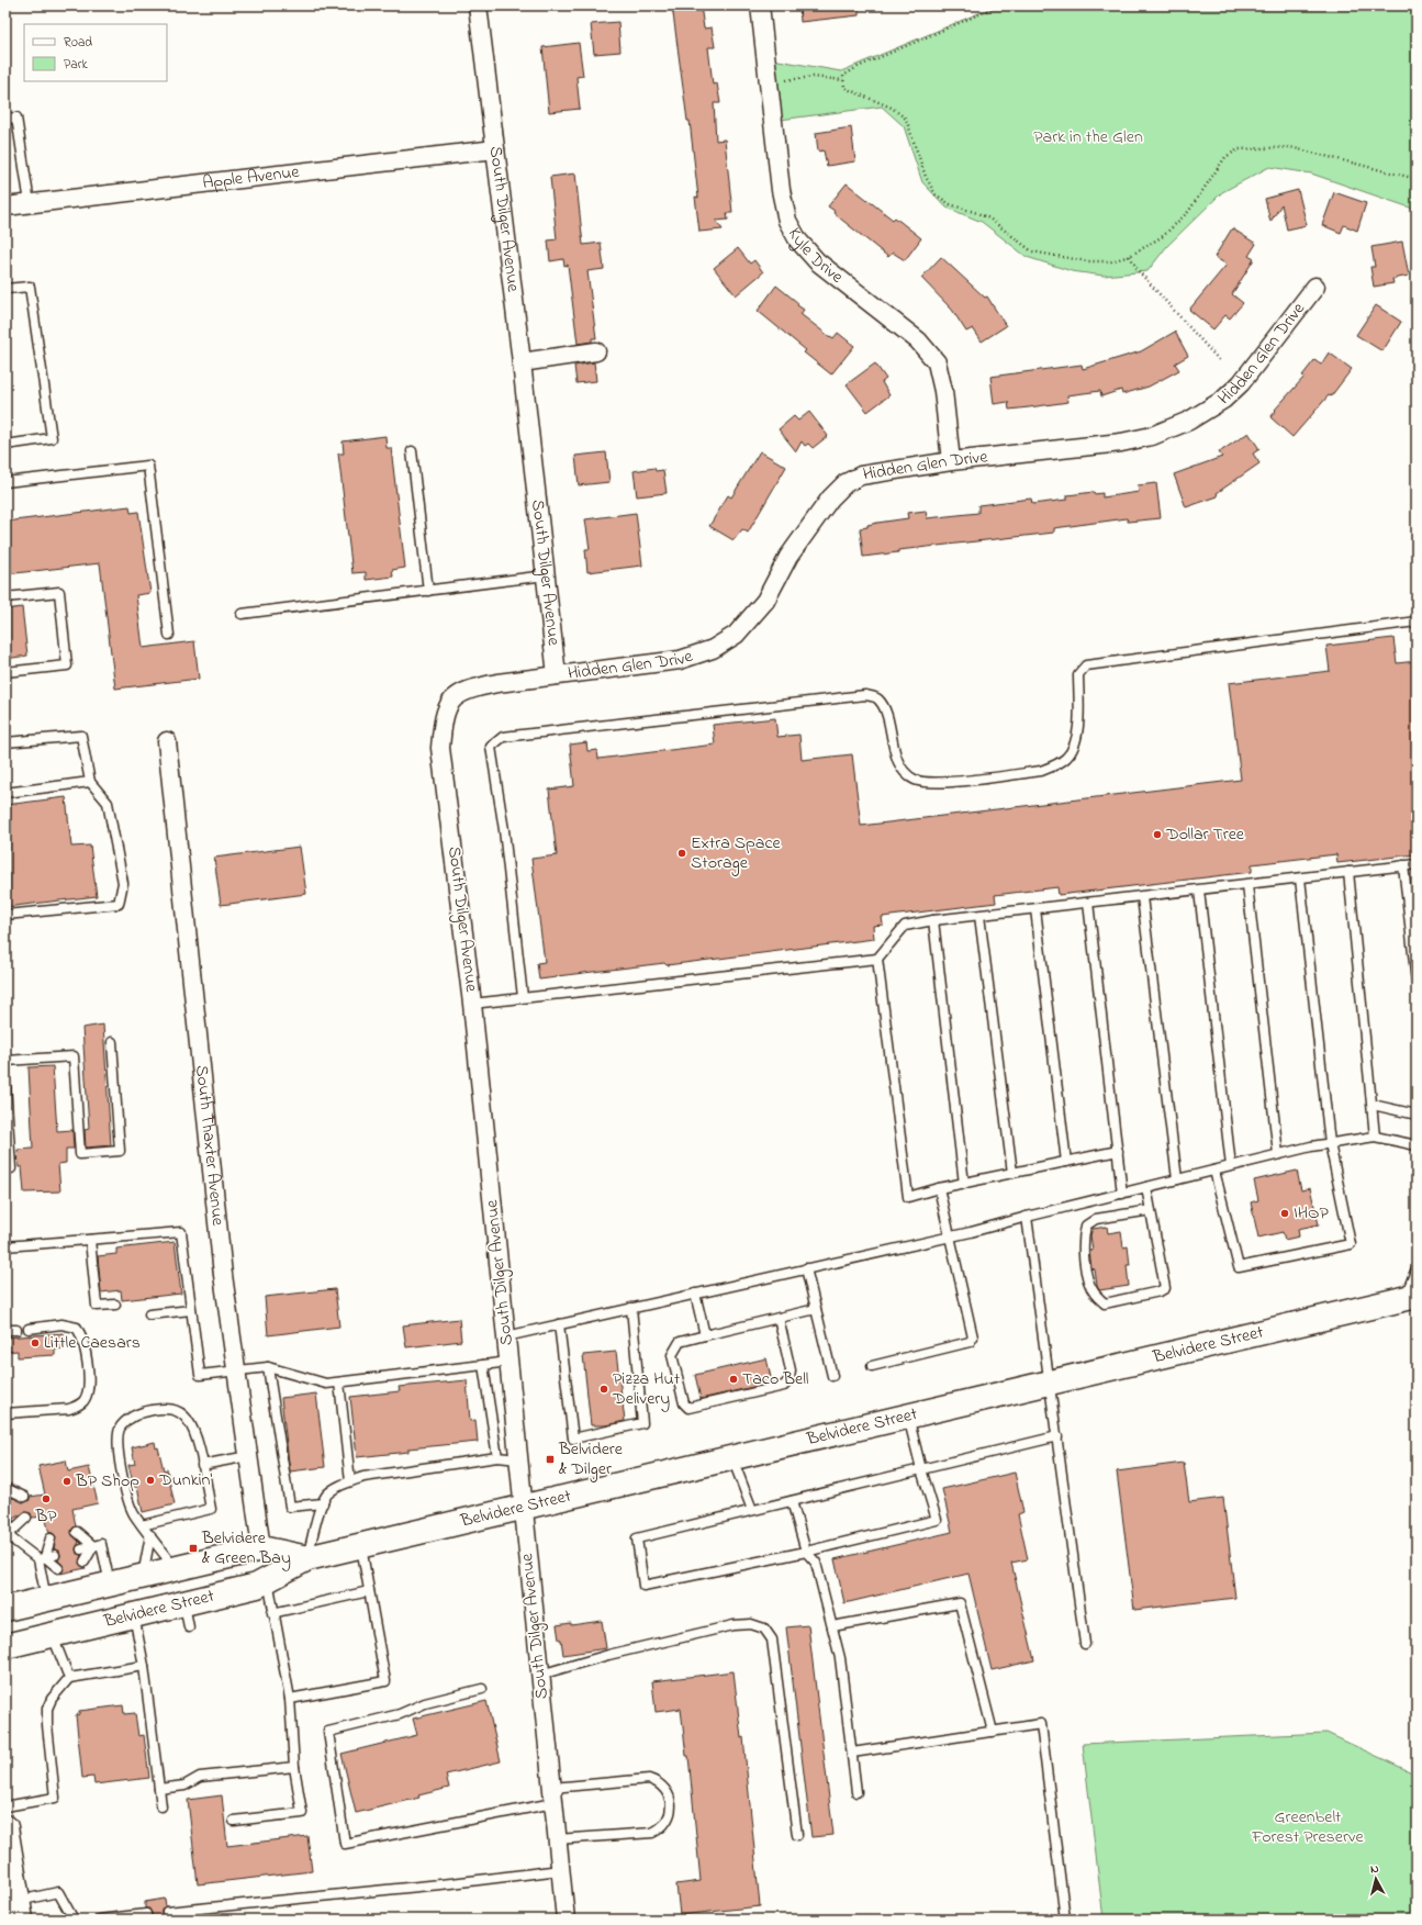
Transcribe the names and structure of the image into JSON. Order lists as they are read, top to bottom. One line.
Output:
{"streets":{"main road":["Belvidere Street"],"street":["Apple Avenue","South Dilger Avenue","Kyle Drive","Hidden Glen Drive","South Thaxter Avenue"]},"crossings":[["Apple Avenue","South Dilger Avenue"],["South Dilger Avenue","Hidden Glen Drive"],["South Dilger Avenue","Belvidere Street"],["Kyle Drive","Hidden Glen Drive"],["South Thaxter Avenue","Belvidere Street"]],"parks":["Park in the Glen","Greenbelt Forest Preserve"],"places":{"other":["Dollar Tree","Extra Space Storage","IHOP","Little Caesars","Taco Bell","Pizza Hut Delivery","Dunkin'","BP Shop","BP"],"transit":["Belvidere & Dilger","Belvidere & Green Bay"]},"legend":["Road","Park"],"north":"top"}
